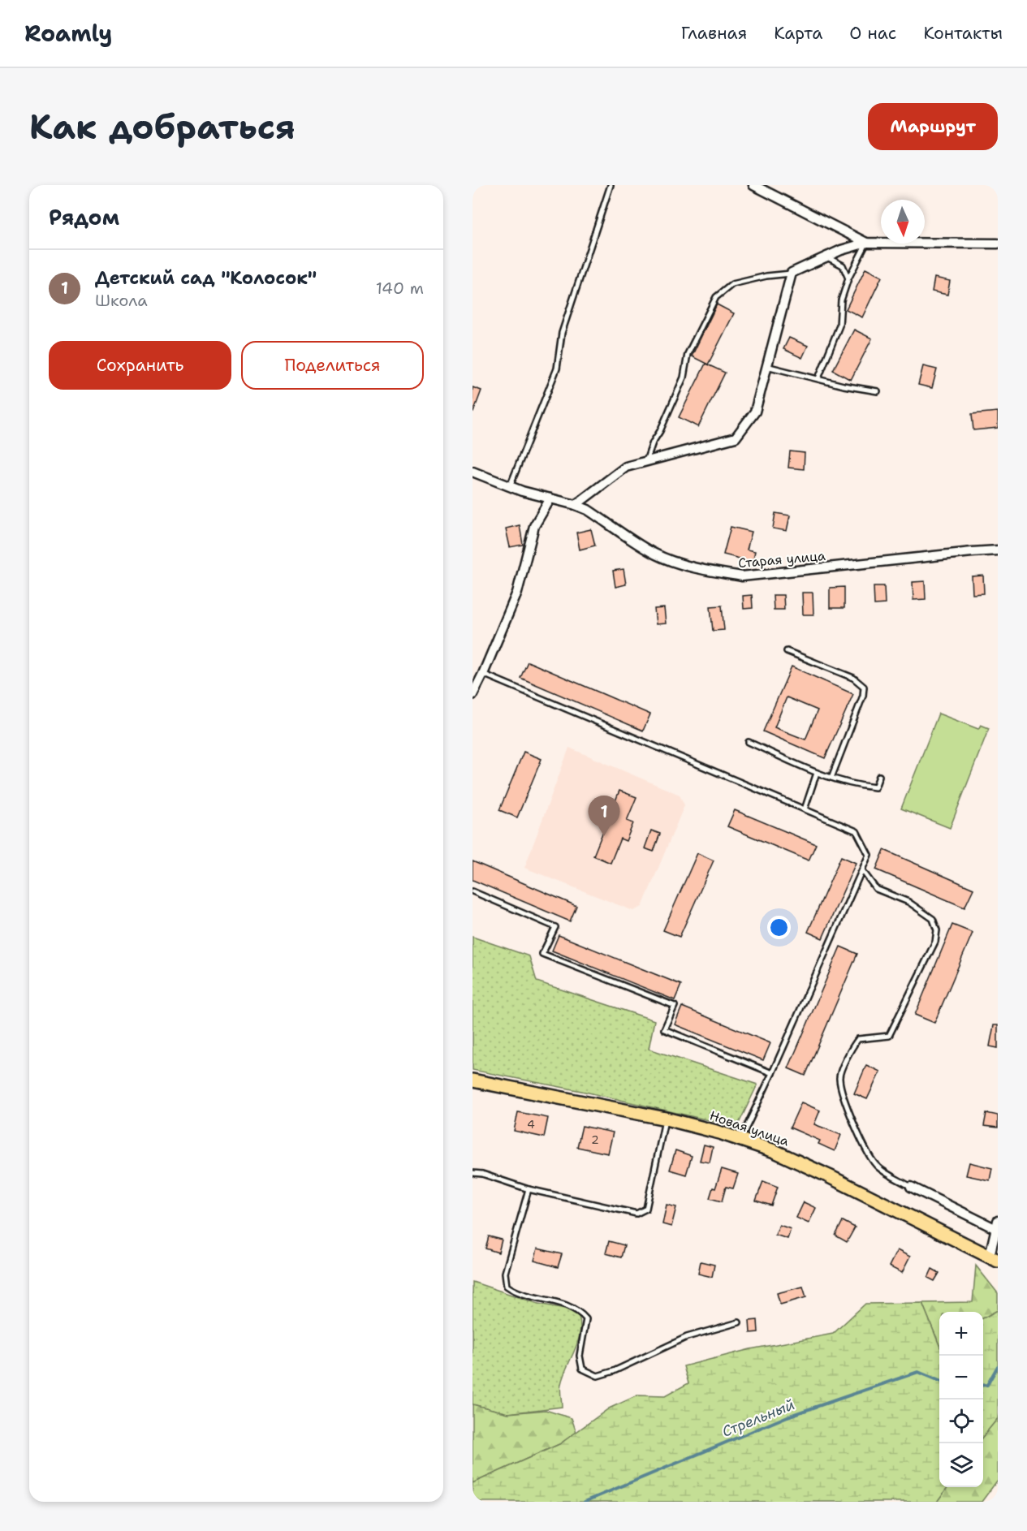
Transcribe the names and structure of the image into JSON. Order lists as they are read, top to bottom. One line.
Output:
{"streets":{"main road":["Новая улица"],"street":["Старая улица"]},"water":["Стрельный"],"house_numbers":["4","2"],"north":"bottom","page":{"header":"Roamly","nav":["Главная","Карта","О нас","Контакты"],"buttons":["Маршрут",["Сохранить","Поделиться"]],"title":"Как добраться","heading":"Рядом","list":[{"mark":"1","name":"Детский сад \"Колосок\"","note":"Школа","value":"140 m"}],"pins":"1","map_buttons":["+","−"]}}
